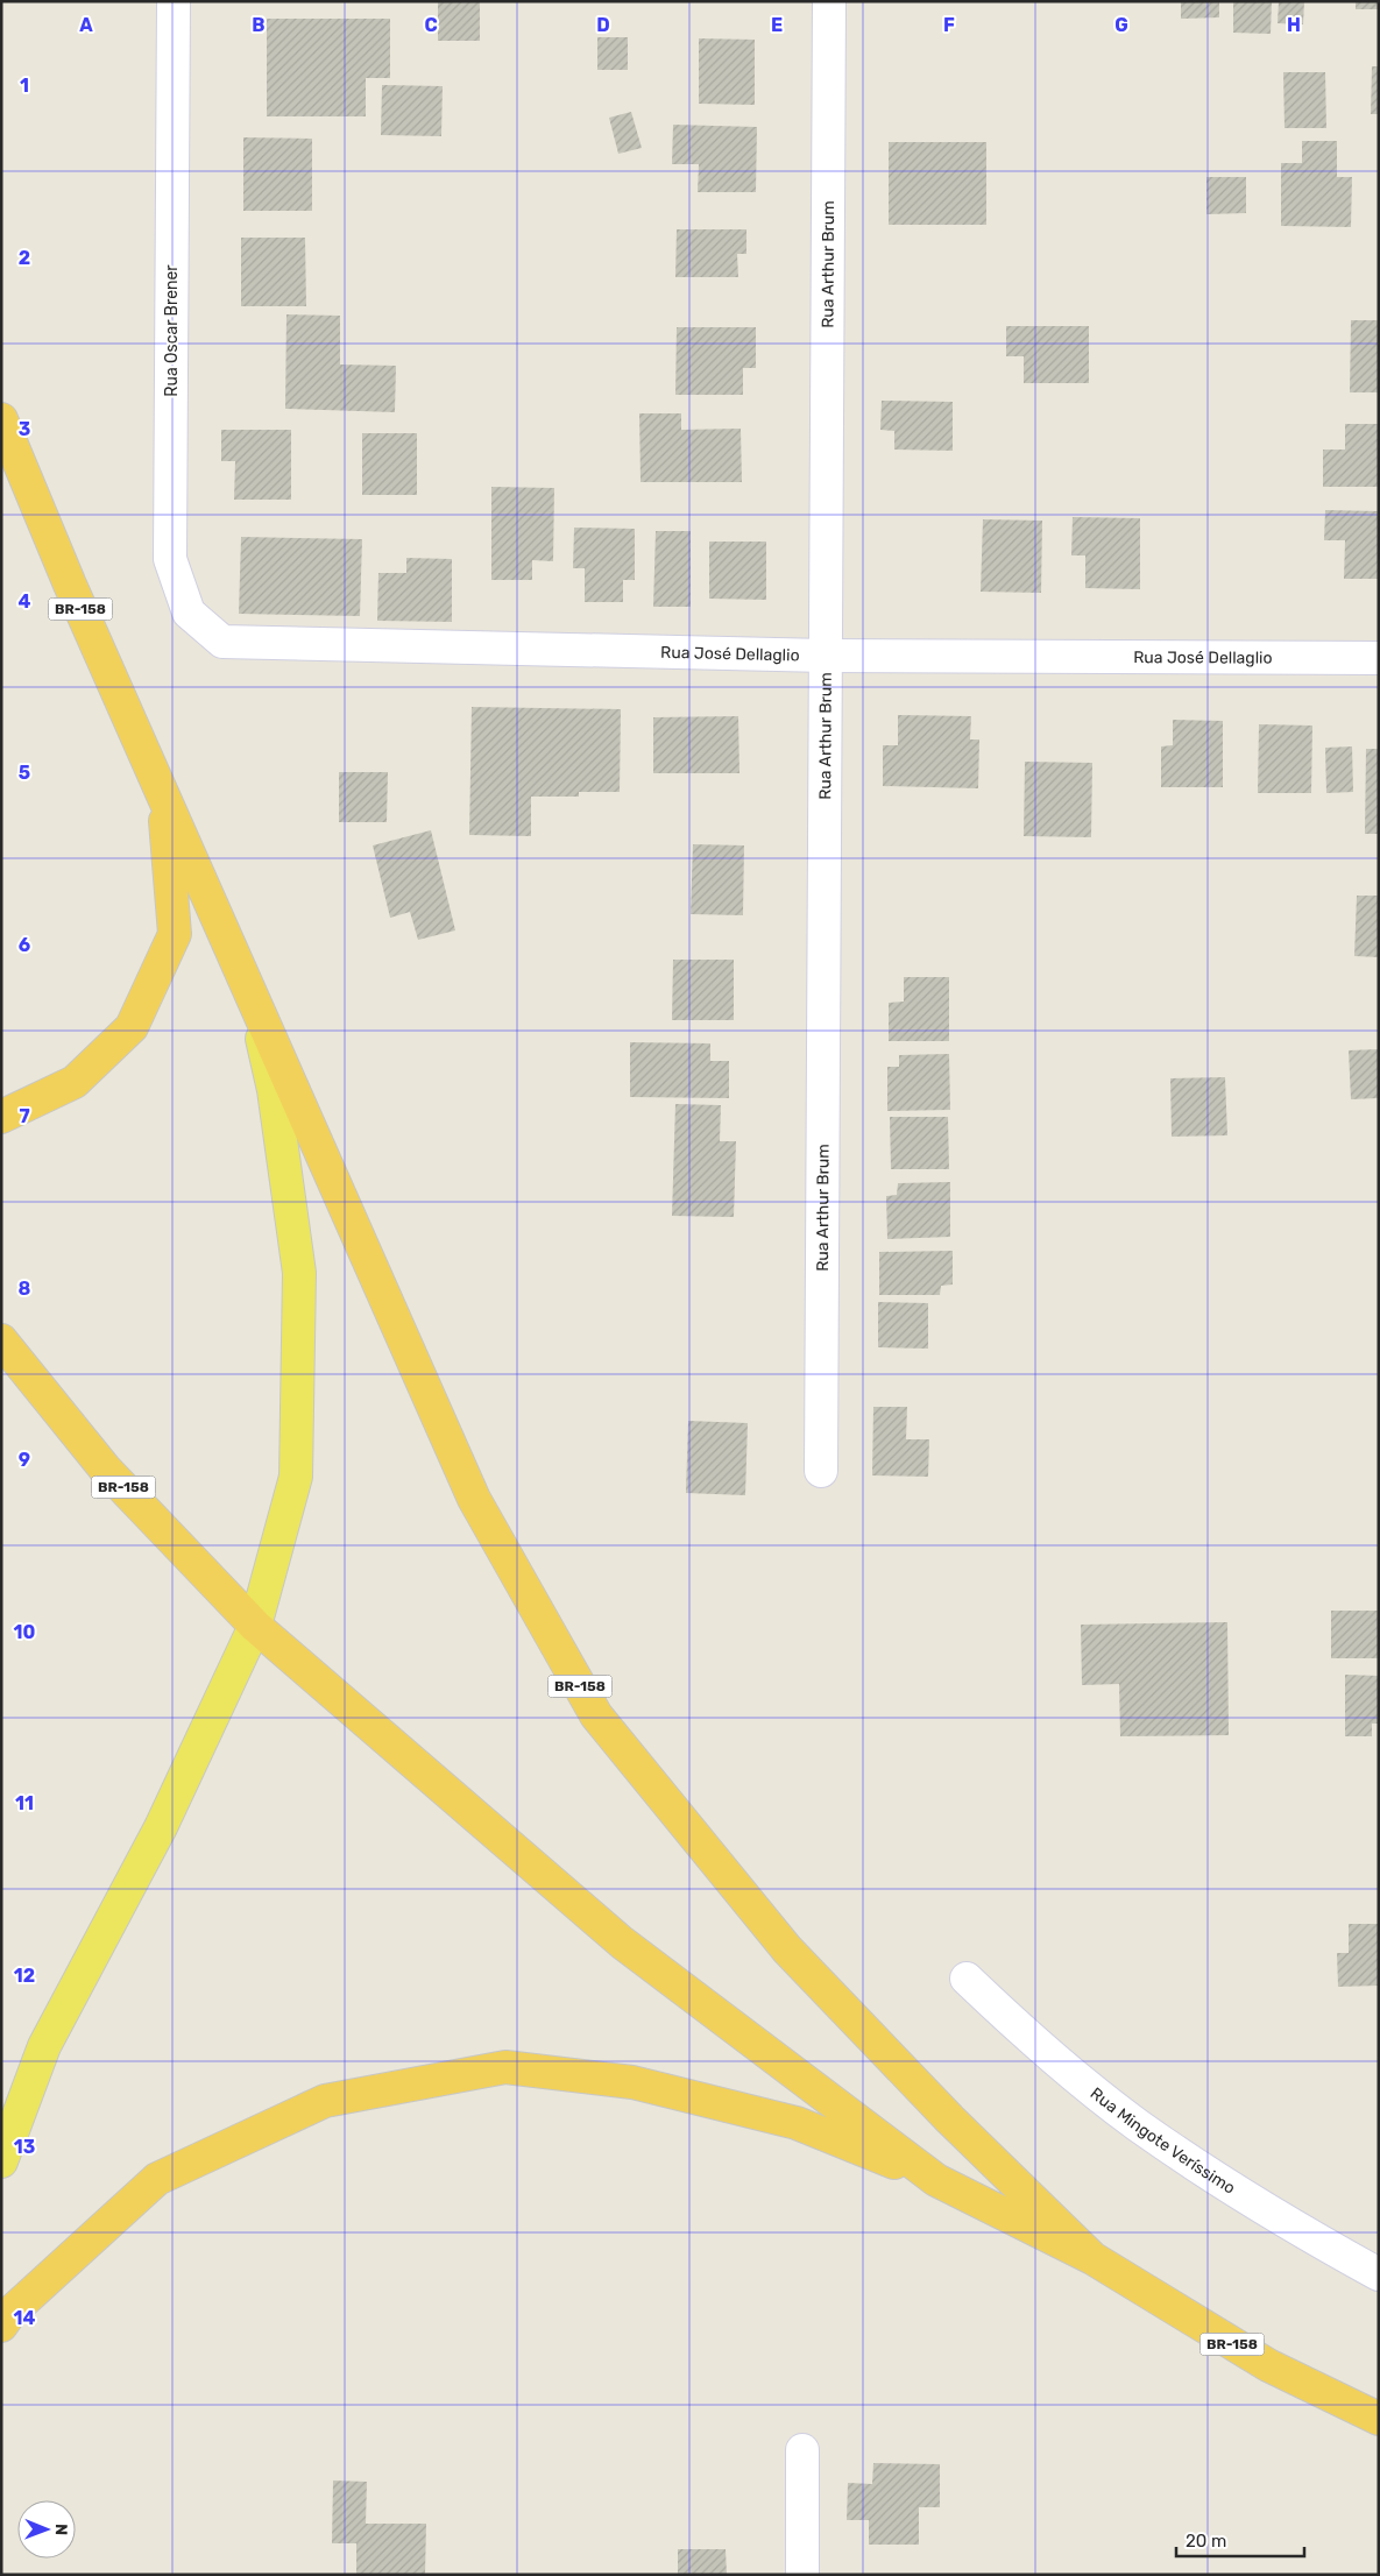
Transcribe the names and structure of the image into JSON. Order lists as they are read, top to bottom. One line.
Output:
{"streets":{"highway":["BR-158"],"street":["Rua Arthur Brum","Rua Oscar Brener","Rua José Dellaglio","Rua Mingote Veríssimo"]},"crossings":[["Rua Arthur Brum","Rua José Dellaglio"],["Rua Oscar Brener","Rua José Dellaglio"]],"scale_bar":"20 m","north":"right","grid":{"columns":["A","B","C","D","E","F","G","H"],"rows":["1","2","3","4","5","6","7","8","9","10","11","12","13","14"]}}
